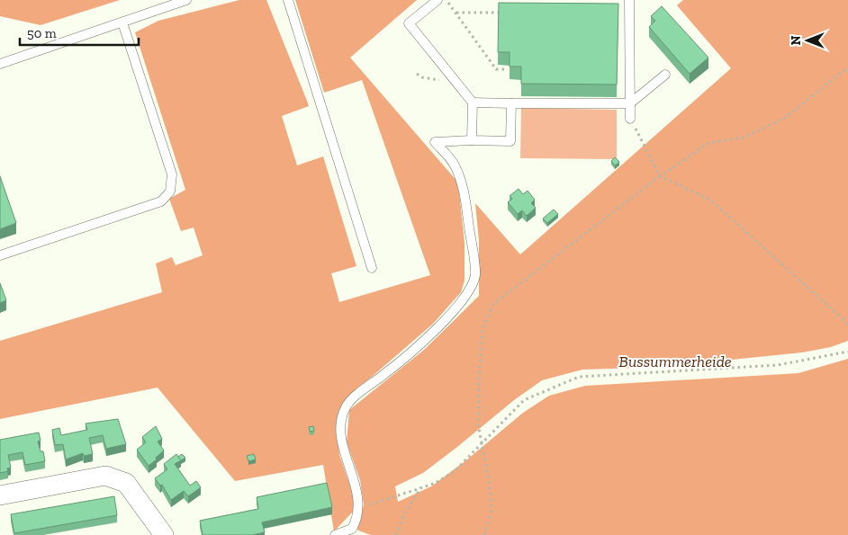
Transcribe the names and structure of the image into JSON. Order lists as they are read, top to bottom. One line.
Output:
{"parks":["Bussummerheide"],"scale_bar":"50 m","north":"left"}
